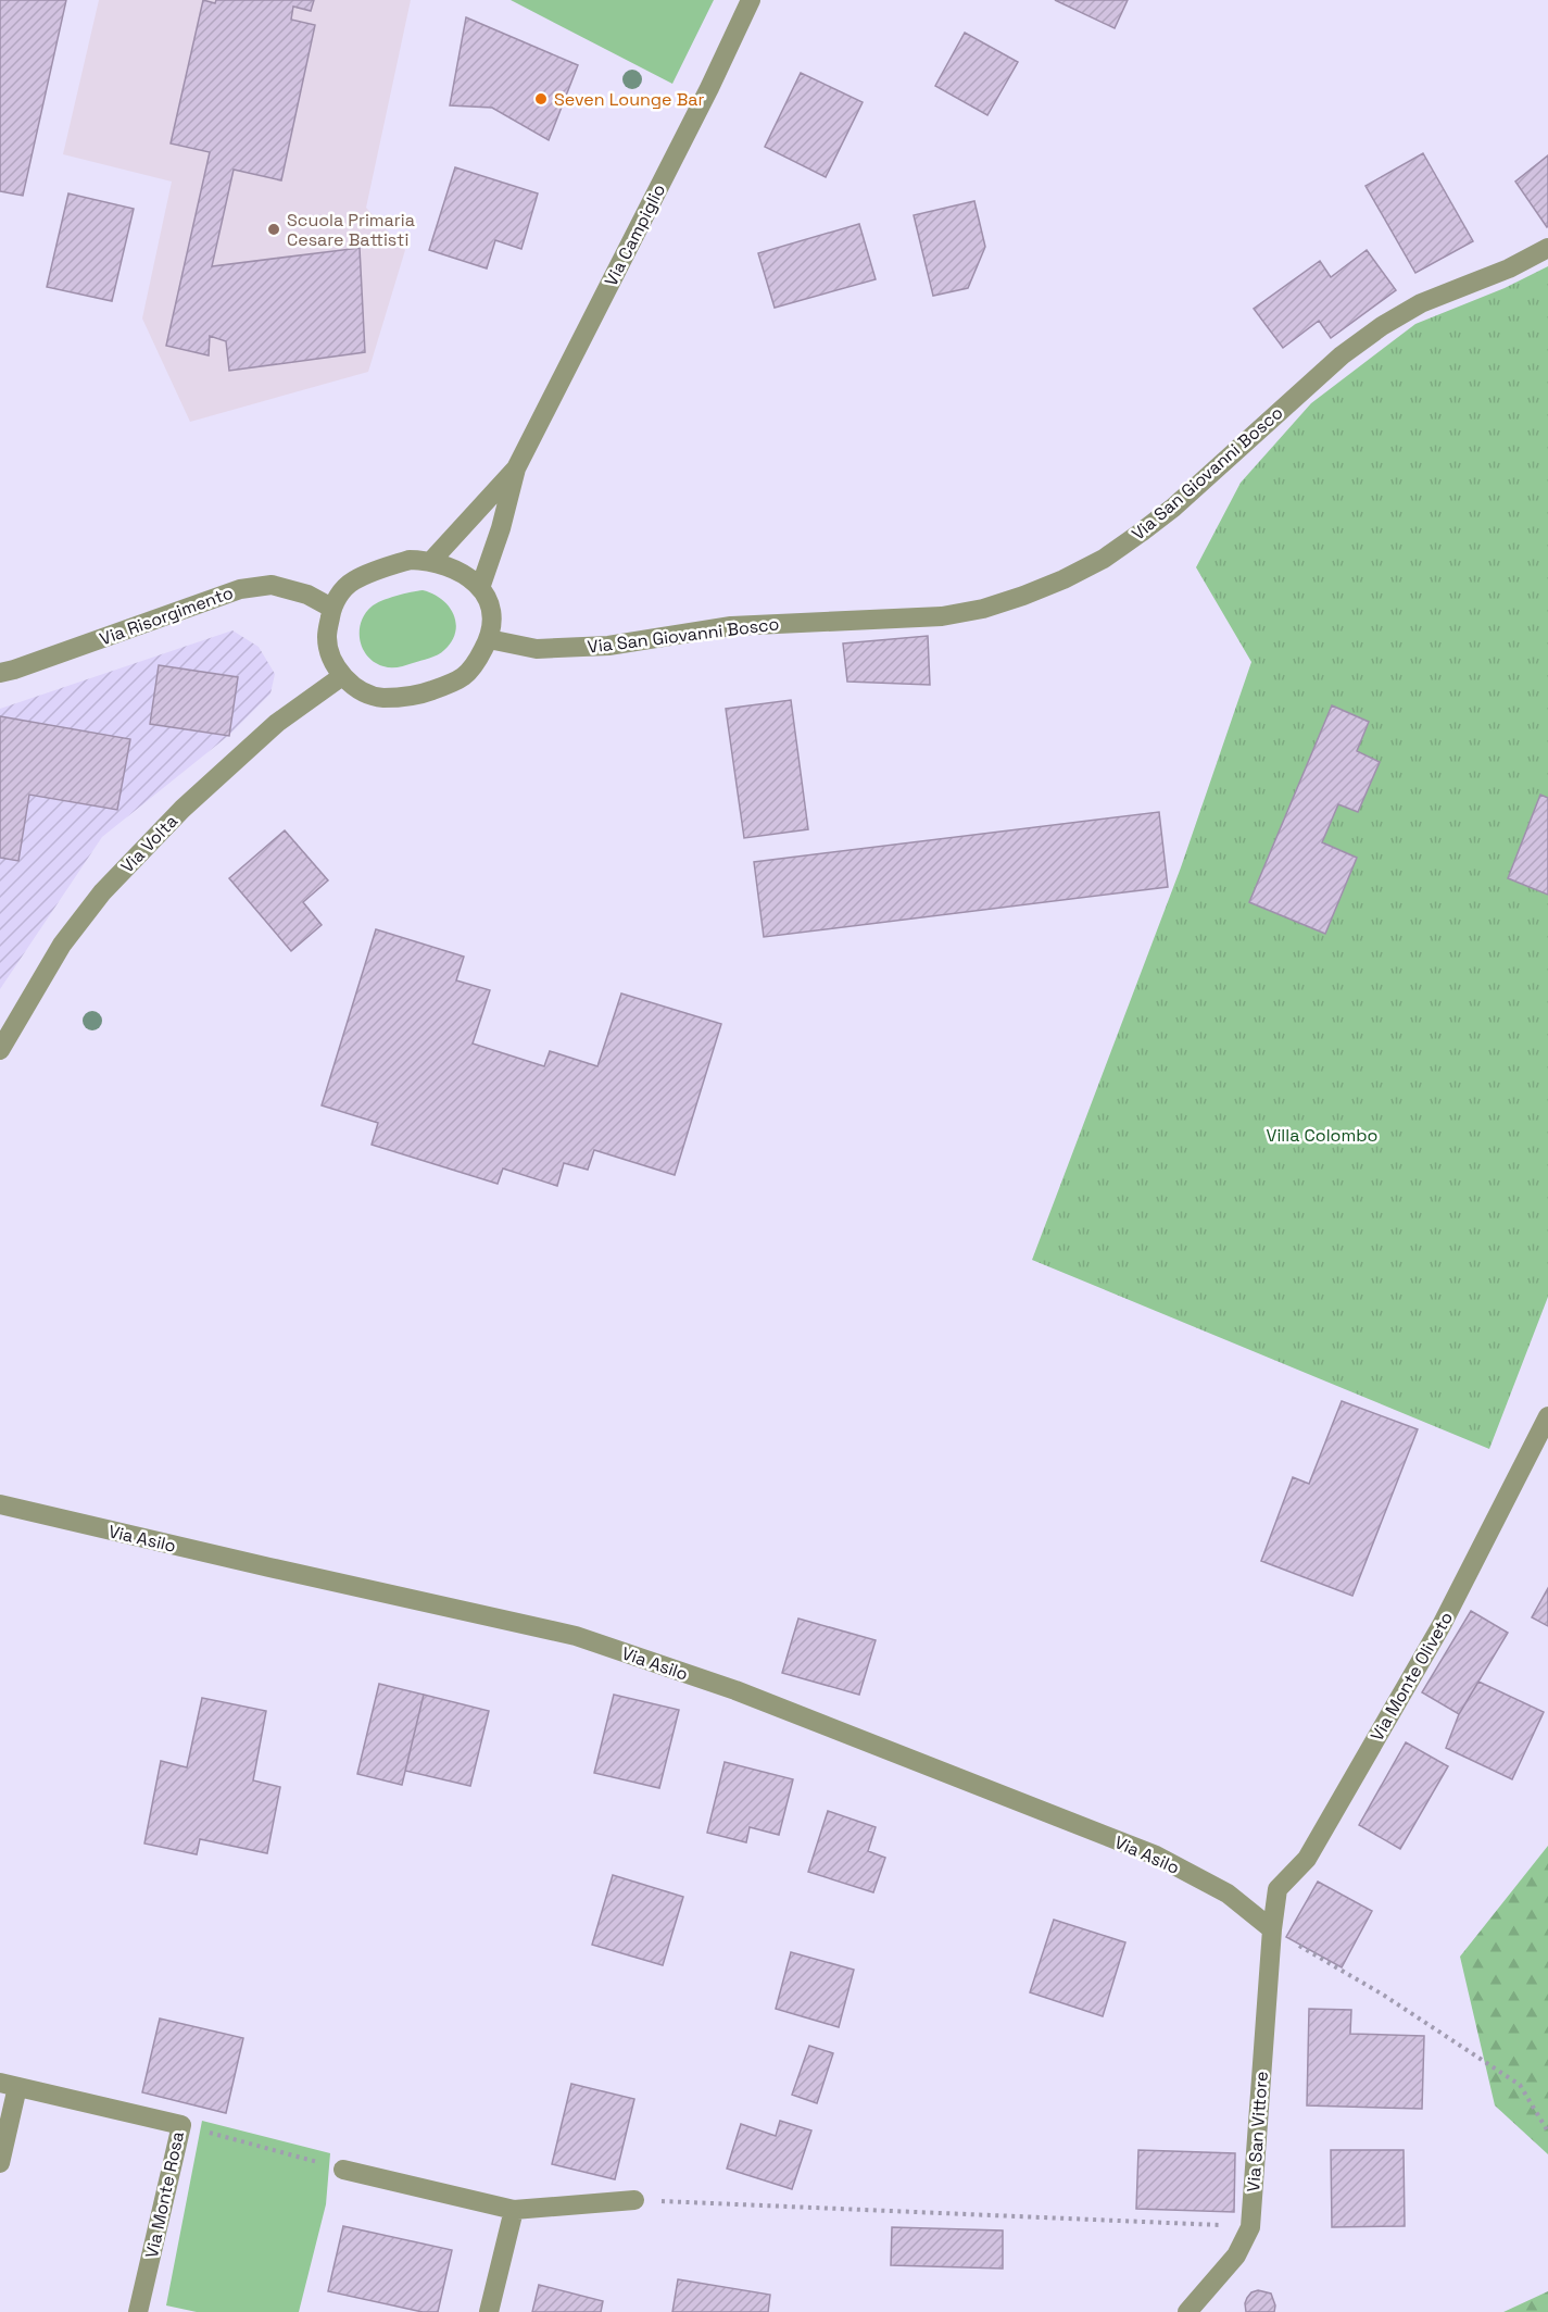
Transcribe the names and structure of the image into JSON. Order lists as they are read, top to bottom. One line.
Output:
{"streets":{"street":["Via Campiglio","Via San Giovanni Bosco","Via Risorgimento","Via Volta","Via Asilo","Via Monte Oliveto","Via San Vittore","Via Monte Rosa"]},"crossings":[["Via Campiglio","Via San Giovanni Bosco"],["Via Campiglio","Via Risorgimento"],["Via Campiglio","Via Volta"],["Via San Giovanni Bosco","Via Risorgimento"],["Via San Giovanni Bosco","Via Volta"],["Via Risorgimento","Via Volta"],["Via Asilo","Via Monte Oliveto"],["Via Asilo","Via San Vittore"],["Via Monte Oliveto","Via San Vittore"]],"parks":["Villa Colombo"],"places":["Seven Lounge Bar","Scuola Primaria Cesare Battisti"]}
